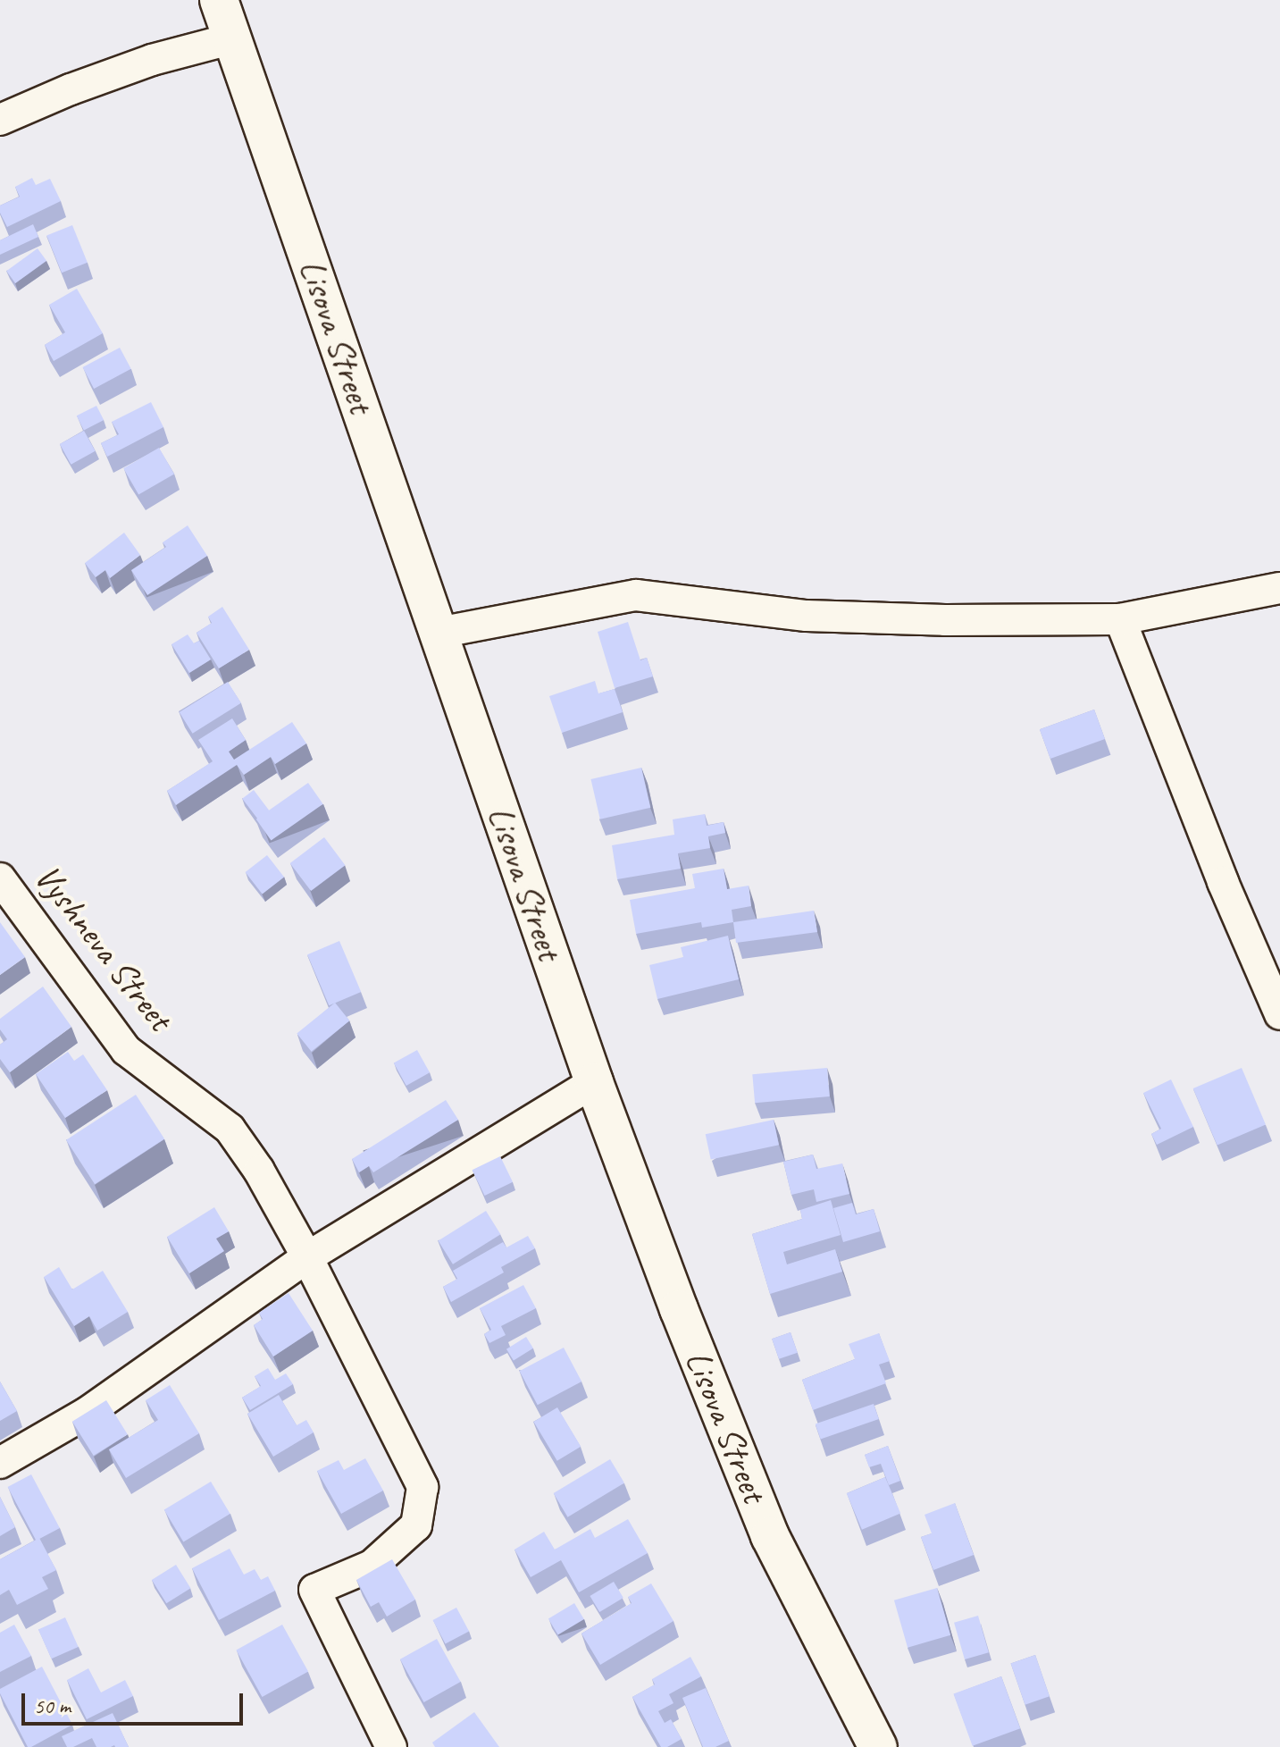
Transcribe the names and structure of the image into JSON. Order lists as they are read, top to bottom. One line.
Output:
{"streets":{"street":["Lisova Street","Vyshneva Street"]},"scale_bar":"50 m"}
